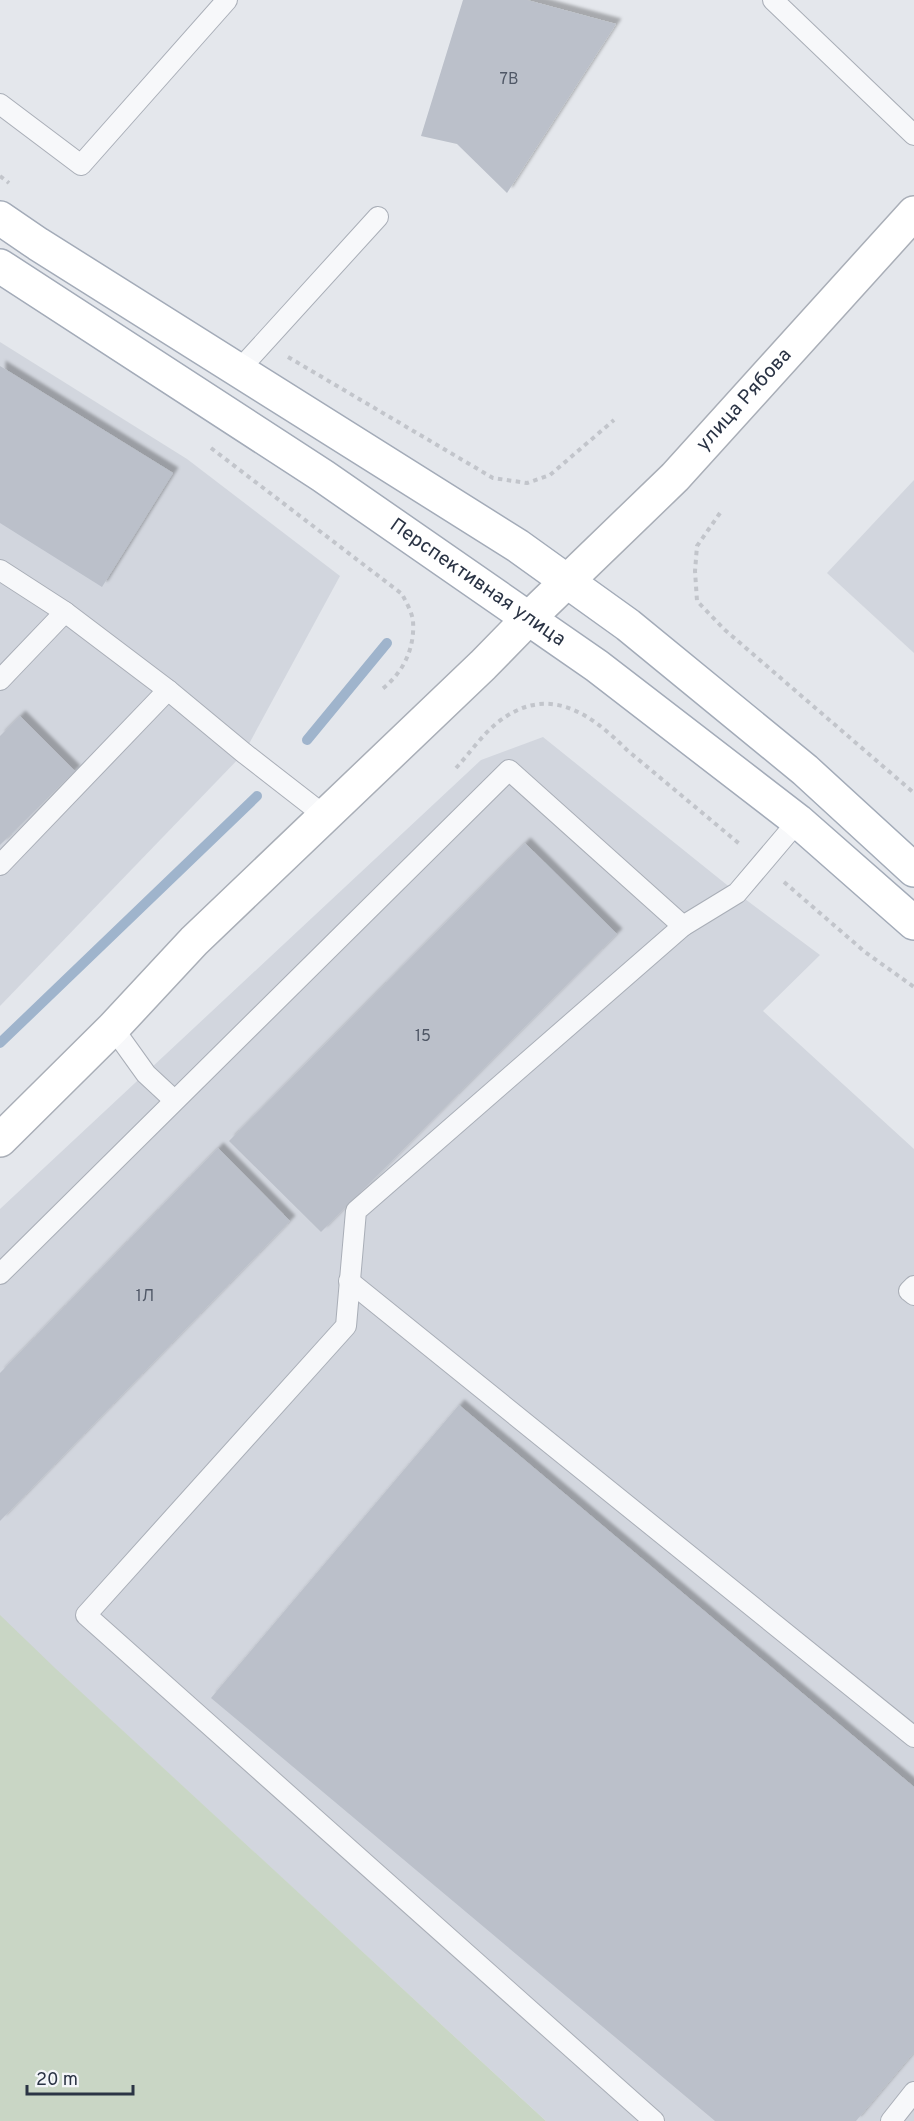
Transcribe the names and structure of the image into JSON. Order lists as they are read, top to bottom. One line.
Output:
{"streets":{"main road":["улица Рябова","Перспективная улица"]},"crossings":[["улица Рябова","Перспективная улица"]],"house_numbers":["7В","15","1Л"],"scale_bar":"20 m"}
